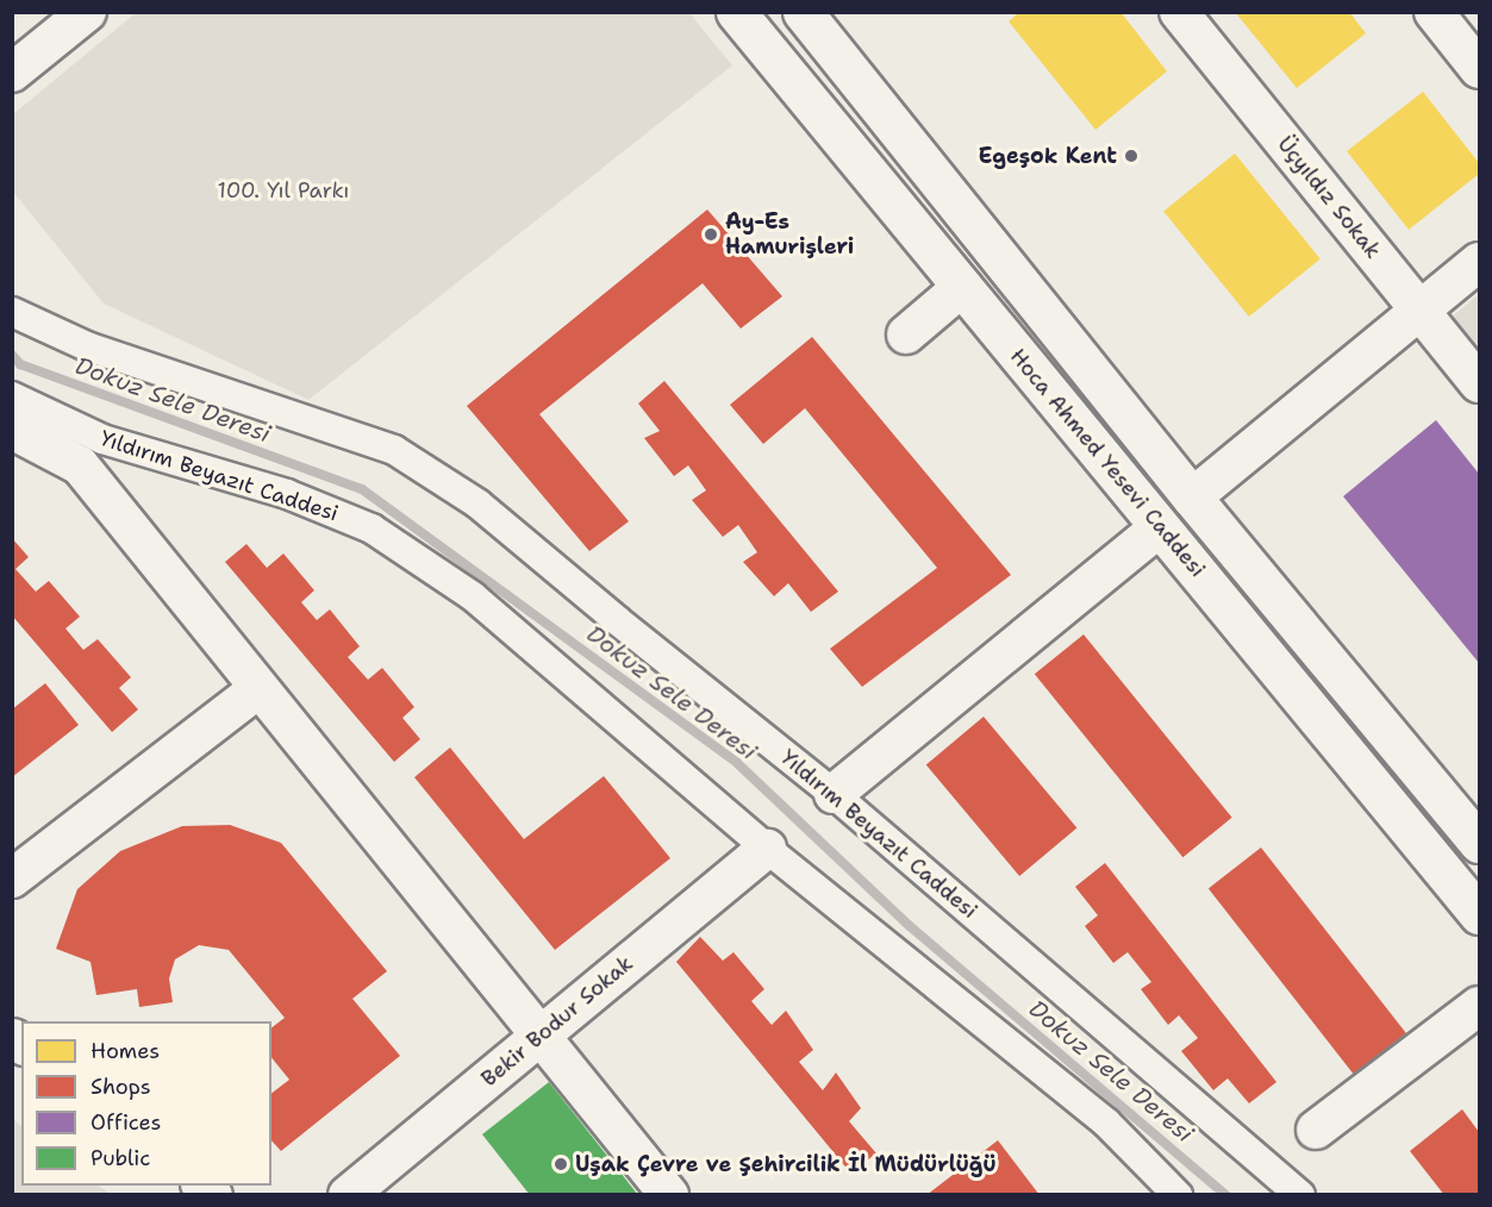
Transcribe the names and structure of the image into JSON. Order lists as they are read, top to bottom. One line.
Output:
{"streets":{"street":["Üçyıldız Sokak","Hoca Ahmed Yesevi Caddesi","Yıldırım Beyazıt Caddesi","Bekir Bodur Sokak"]},"crossings":[["Yıldırım Beyazıt Caddesi","Bekir Bodur Sokak"]],"water":["Dokuz Sele Deresi"],"parks":["100. Yıl Parkı"],"places":["Egeşok Kent","Ay-Es Hamurişleri","Uşak Çevre ve Şehircilik İl Müdürlüğü"],"legend":["Homes","Shops","Offices","Public"]}
